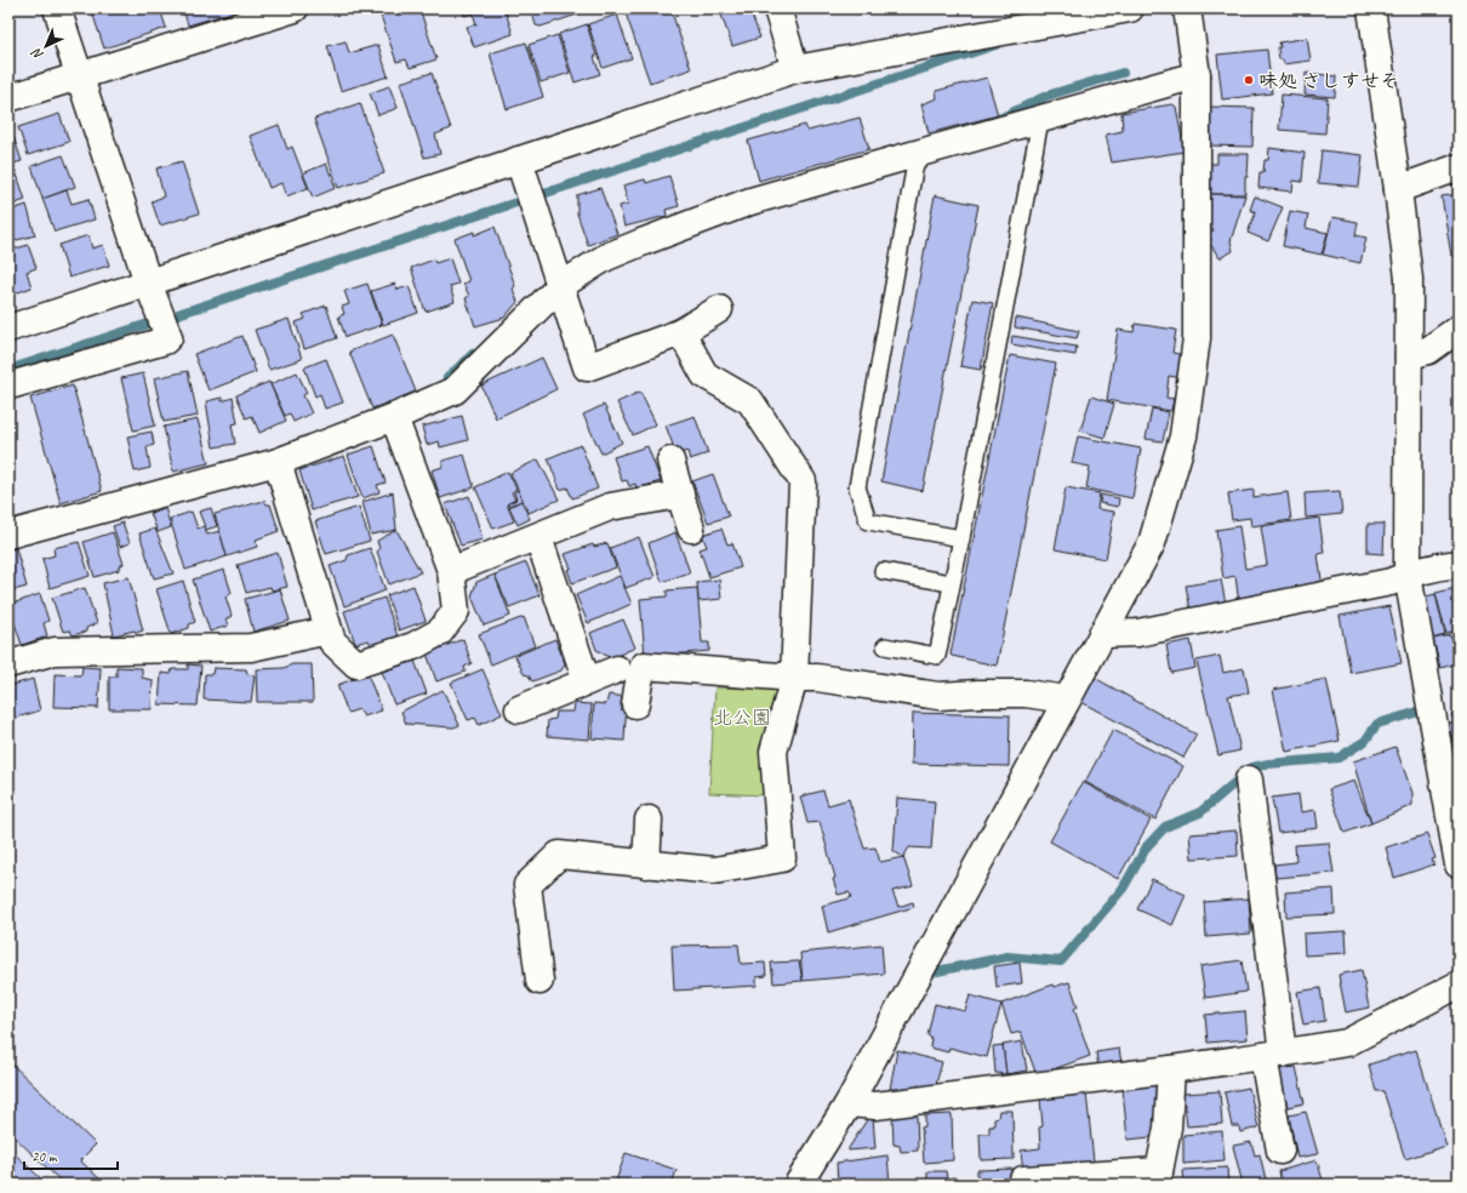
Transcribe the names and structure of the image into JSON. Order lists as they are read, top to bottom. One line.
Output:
{"parks":["北公園"],"places":["味処 さしすせそ"],"scale_bar":"20 m","north":"bottom left"}
